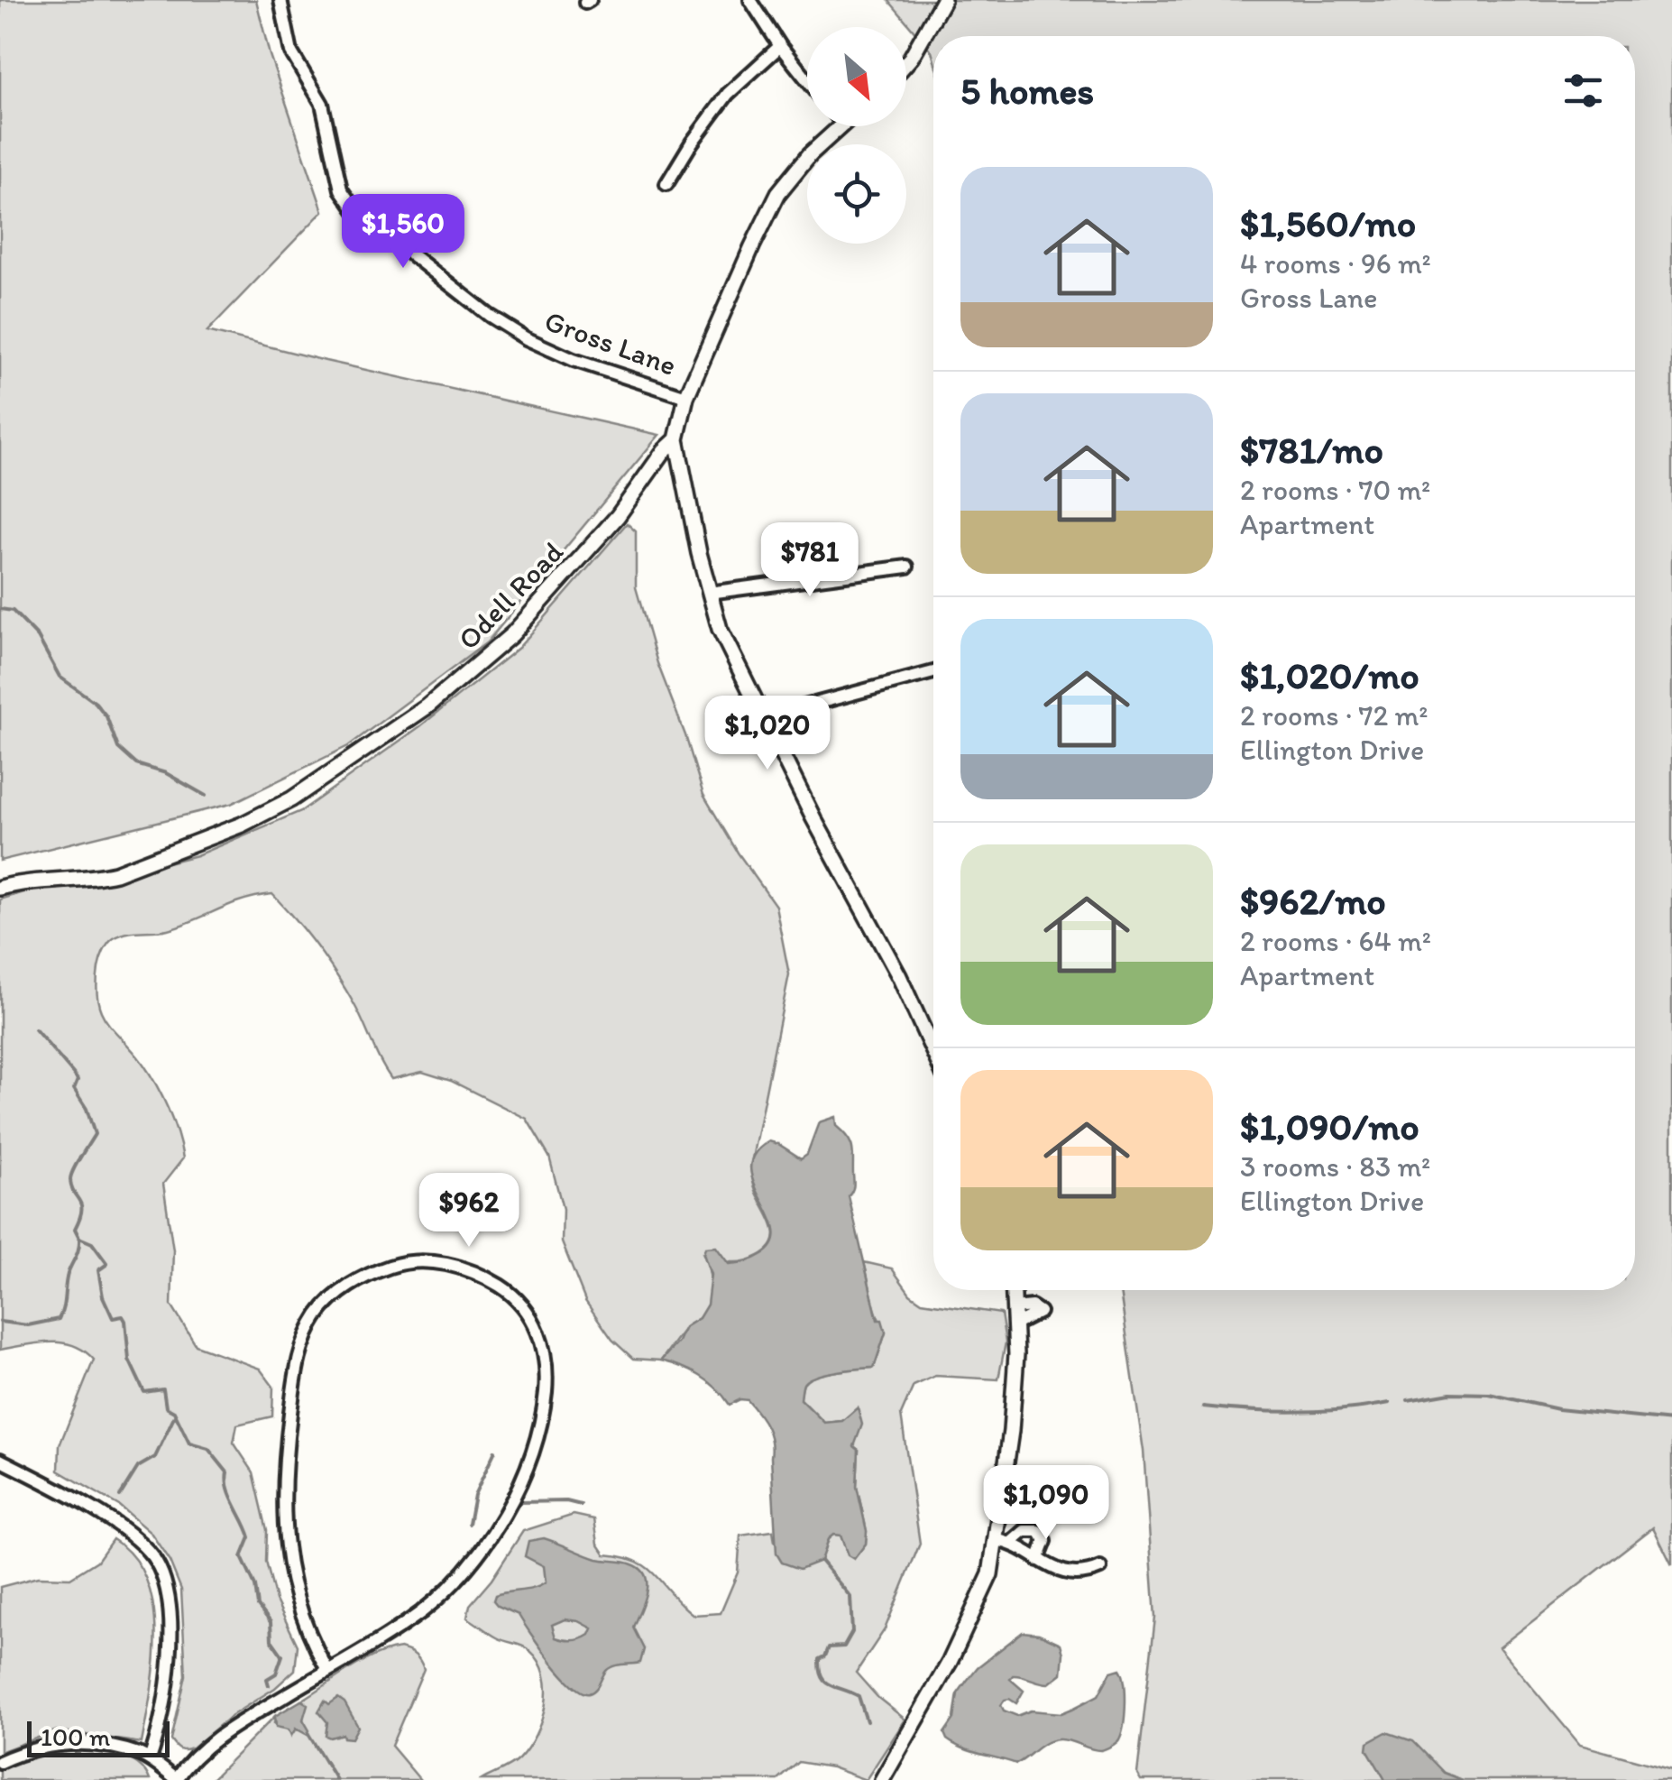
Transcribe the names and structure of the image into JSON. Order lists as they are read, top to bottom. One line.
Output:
{"streets":{"street":["Gross Lane","Odell Road"]},"crossings":[["Gross Lane","Odell Road"]],"scale_bar":"100 m","north":"bottom right","page":{"heading":"5 homes","list":[{"name":"$1,560/mo","note":"4 rooms · 96 m² · Gross Lane"},{"name":"$781/mo","note":"2 rooms · 70 m² · Apartment"},{"name":"$1,020/mo","note":"2 rooms · 72 m² · Ellington Drive"},{"name":"$962/mo","note":"2 rooms · 64 m² · Apartment"},{"name":"$1,090/mo","note":"3 rooms · 83 m² · Ellington Drive"}],"price":["$1,560","$781","$1,020","$962","$1,090"],"scale":"100 m"}}
